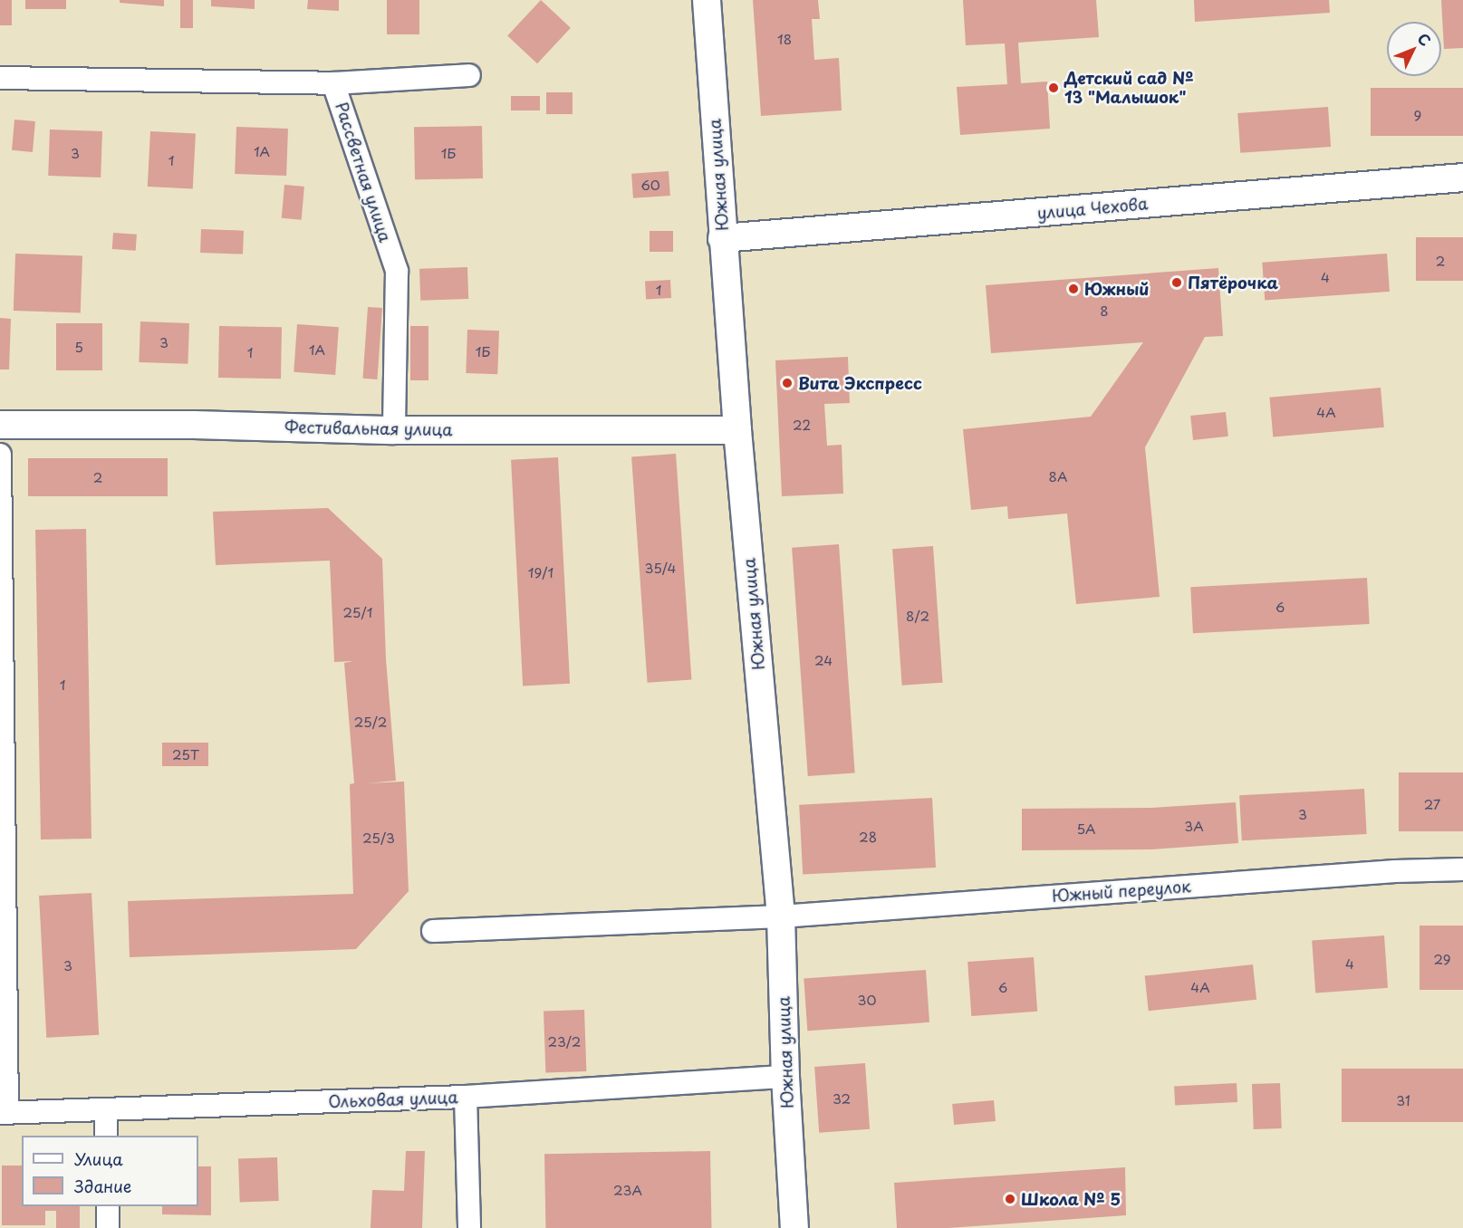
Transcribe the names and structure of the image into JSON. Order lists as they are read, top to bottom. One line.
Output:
{"streets":{"street":["Рассветная улица","Южная улица","улица Чехова","Фестивальная улица","Южный переулок","Ольховая улица"]},"crossings":[["Рассветная улица","Фестивальная улица"],["Южная улица","улица Чехова"],["Южная улица","Фестивальная улица"],["Южная улица","Южный переулок"],["Южная улица","Ольховая улица"]],"places":["Детский сад № 13 \"Малышок\"","Пятёрочка","Южный","Вита Экспресс","Школа № 5"],"house_numbers":["18","9","1А","3","1Б","1","60","2","4","1","8","3","5","1А","1Б","1","4А","22","8А","2","35/4","19/1","6","25/1","8/2","24","1","25/2","25Т","27","3","3А","5А","28","25/3","29","4","3","6","4А","30","23/2","32","31","23А"],"legend":["Улица","Здание"],"north":"top right"}
